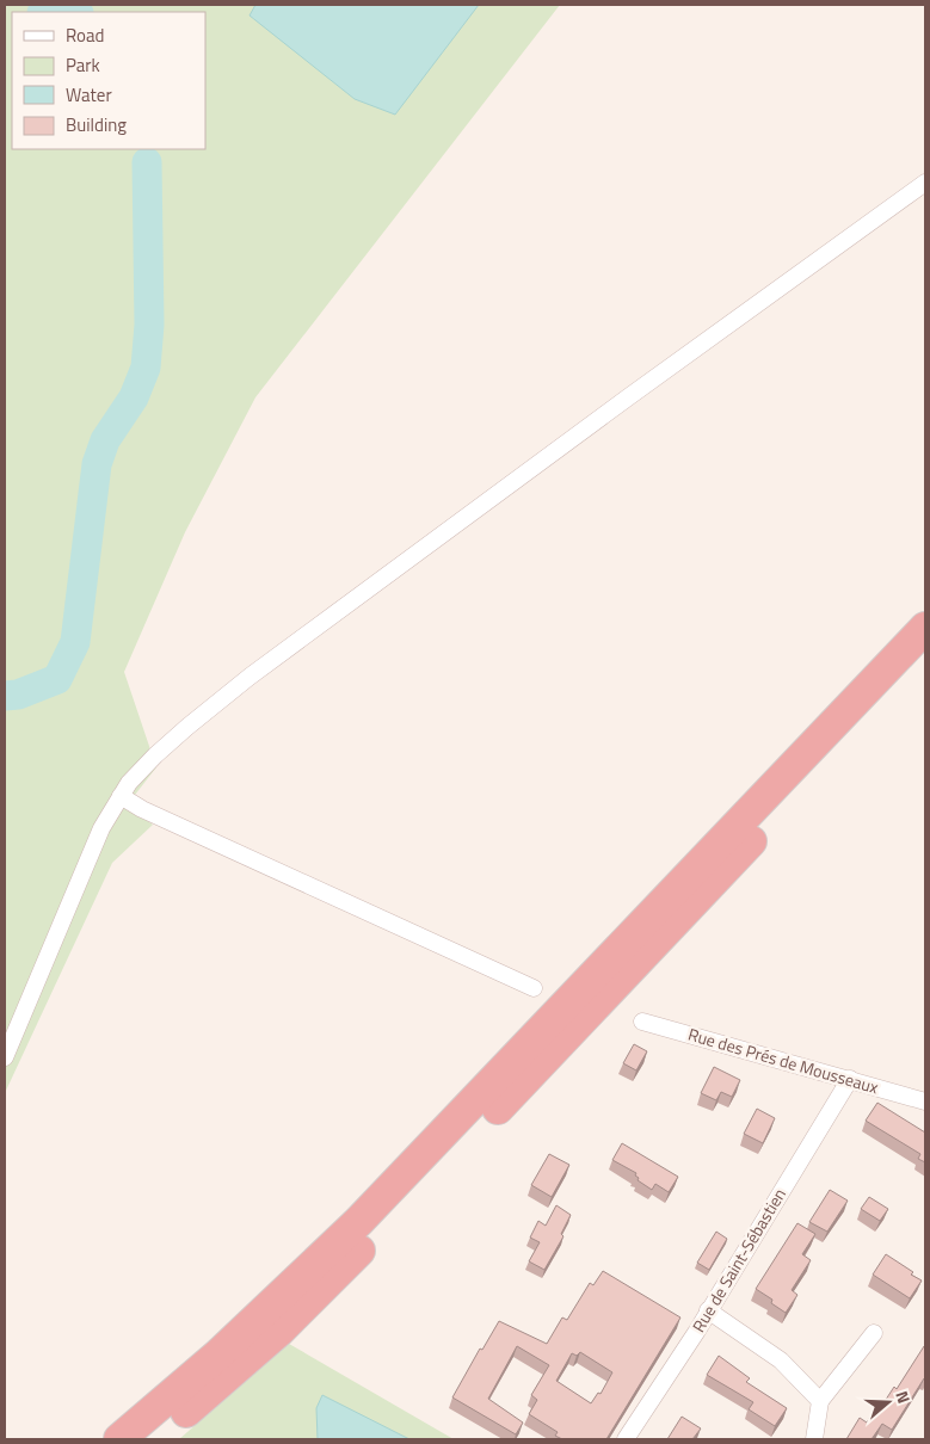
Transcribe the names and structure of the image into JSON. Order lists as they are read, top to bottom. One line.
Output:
{"streets":{"street":["Rue des Prés de Mousseaux","Rue de Saint-Sébastien"]},"crossings":[["Rue des Prés de Mousseaux","Rue de Saint-Sébastien"]],"legend":["Road","Park","Water","Building"],"north":"right"}
